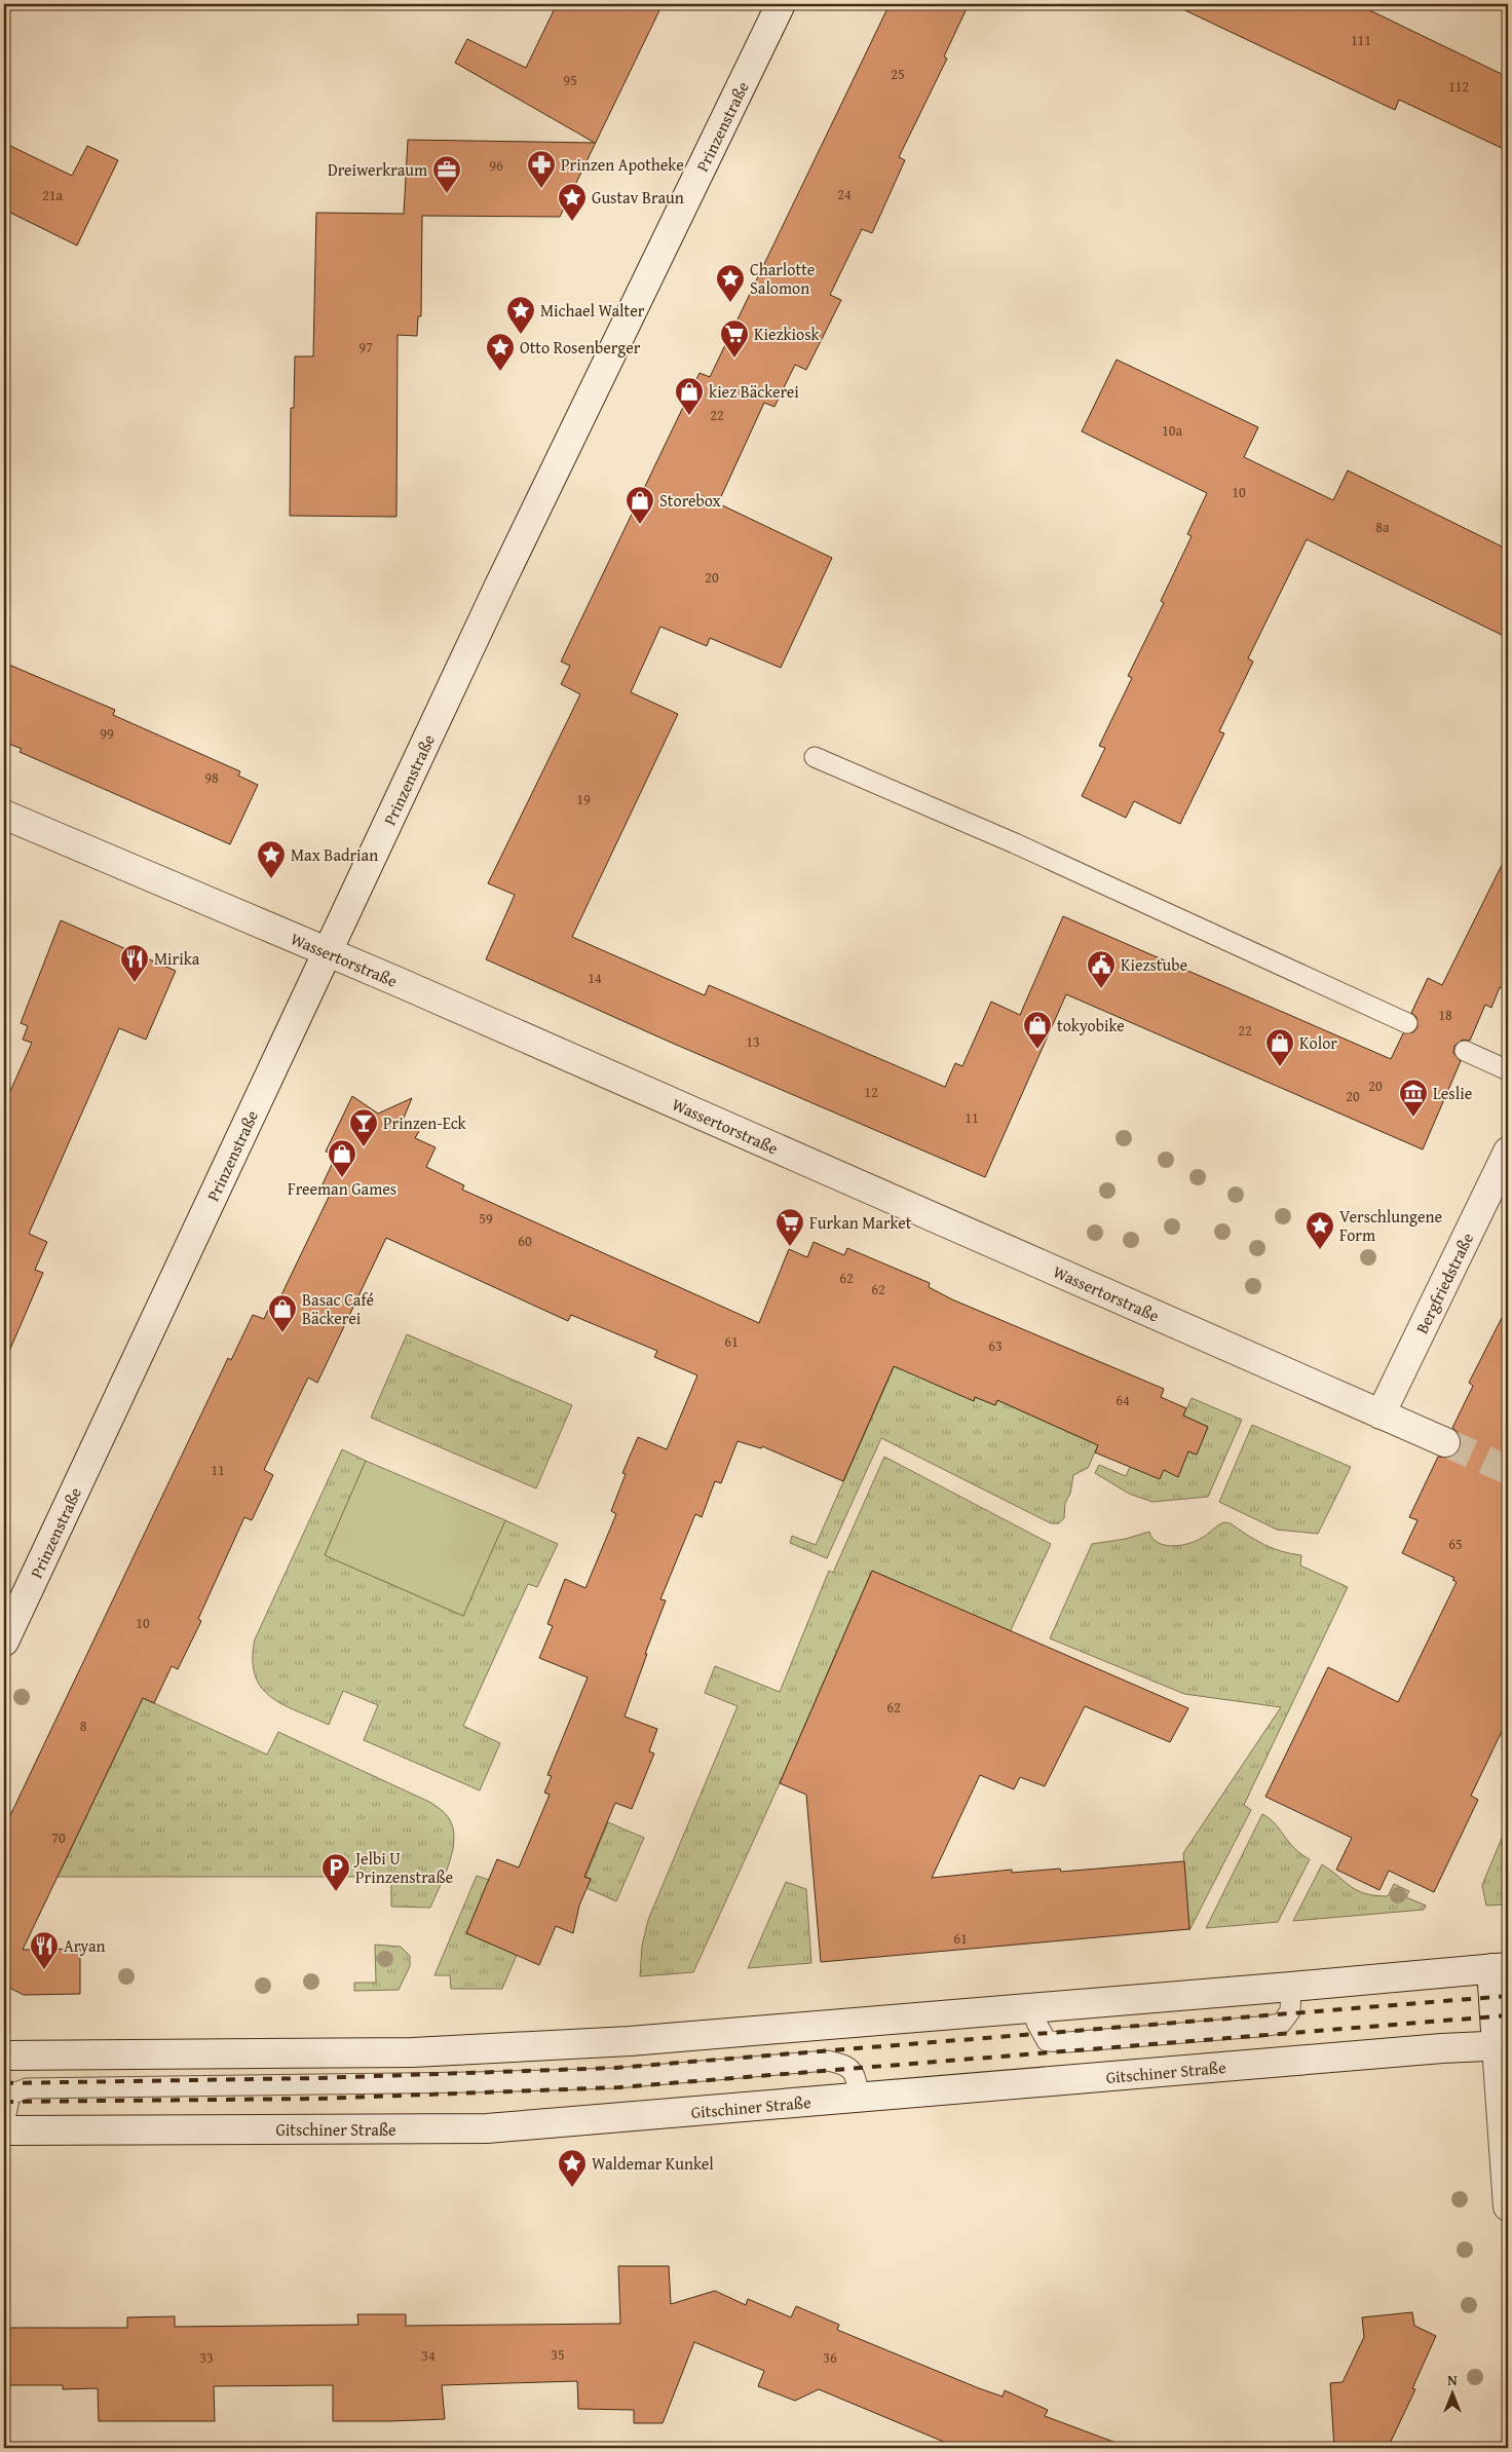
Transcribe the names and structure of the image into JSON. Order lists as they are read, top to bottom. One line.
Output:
{"streets":{"main road":["Prinzenstraße","Wassertorstraße","Bergfriedstraße","Gitschiner Straße"]},"crossings":[["Prinzenstraße","Wassertorstraße"],["Wassertorstraße","Bergfriedstraße"]],"places":{"pharmacy":["Prinzen Apotheke"],"office":["Dreiwerkraum"],"place":["Gustav Braun","Charlotte Salomon","Michael Walter","Otto Rosenberger","Max Badrian","Verschlungene Form","Waldemar Kunkel"],"supermarket":["Kiezkiosk","Furkan Market"],"shop":["kiez Bäckerei","Storebox","tokyobike","Kolor","Freeman Games","Basac Café Bäckerei"],"restaurant":["Mirika","Aryan"],"public building":["Kiezstube"],"museum":["Leslie"],"bar":["Prinzen-Eck"],"parking":["Jelbi U Prinzenstraße"]},"house_numbers":["111","25","95","112","96","24","21a","97","22","10a","10","8a","20","99","98","19","14","18","22","13","20","12","20","11","59","60","62","62","61","63","64","11","65","10","62","8","70","61","35","34","33","36"],"north":"top"}
